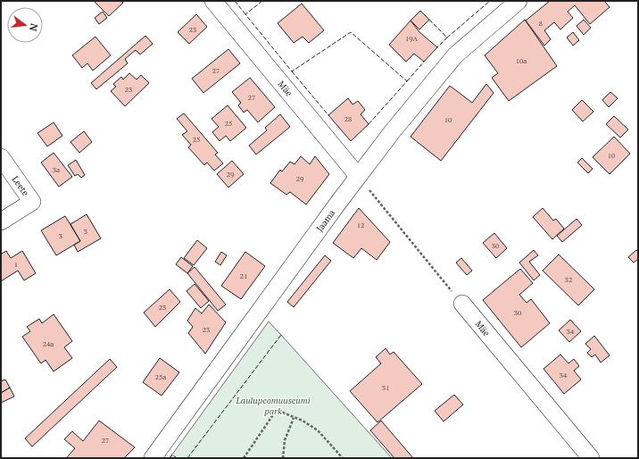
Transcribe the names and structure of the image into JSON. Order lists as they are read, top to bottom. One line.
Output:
{"streets":{"street":["Mäe","Leete","Jaama"]},"crossings":[["Mäe","Jaama"]],"parks":["Laulupeomuuseumi park"],"house_numbers":["8","23","19A","10a","27","23","27","28","10","25","25","10","3a","29","29","12","3","3","30","1","21","32","23","30","23","34","24a","34","25a","31","27"],"north":"right"}
